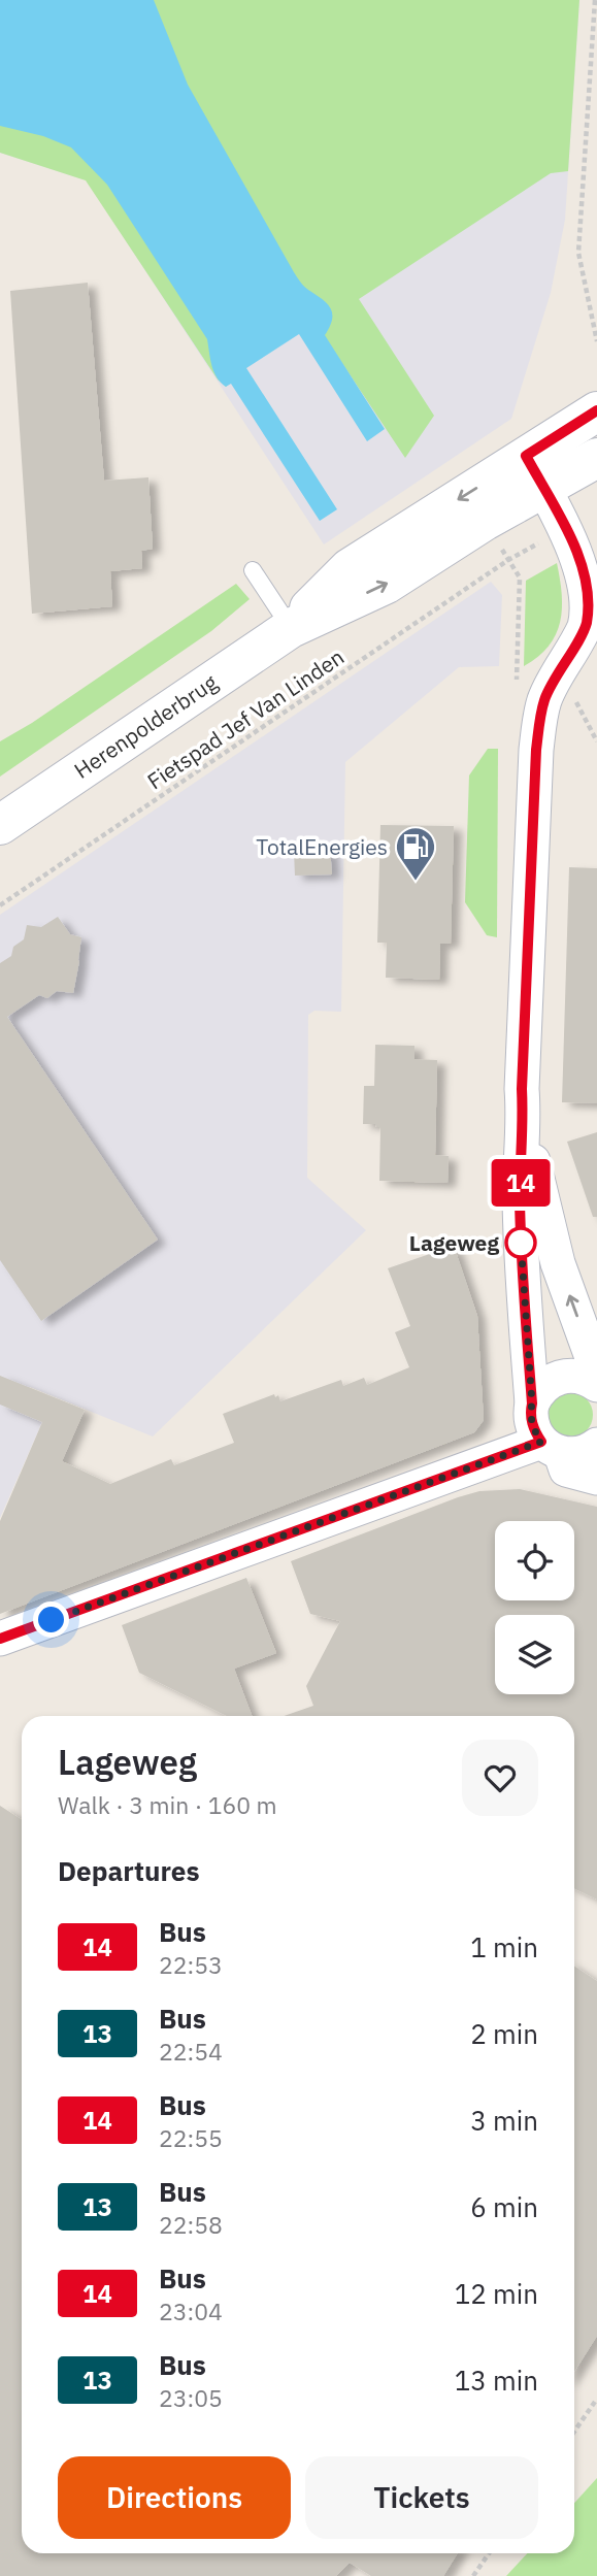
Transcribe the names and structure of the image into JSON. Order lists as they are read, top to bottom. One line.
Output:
{"streets":{"street":["Herenpolderbrug"],"path":["Fietspad Jef Van Linden"]},"places":{"fuel station":["TotalEnergies"],"other":["Lageweg"]},"lines":["bus line 14"],"page":{"on_map":"14","heading":[["Lageweg","Walk · 3 min · 160 m"],"Departures"],"list":[{"mark":"14","name":"Bus","note":"22:53","value":"1 min"},{"mark":"13","name":"Bus","note":"22:54","value":"2 min"},{"mark":"14","name":"Bus","note":"22:55","value":"3 min"},{"mark":"13","name":"Bus","note":"22:58","value":"6 min"},{"mark":"14","name":"Bus","note":"23:04","value":"12 min"},{"mark":"13","name":"Bus","note":"23:05","value":"13 min"}],"buttons":["Directions","Tickets"]}}
